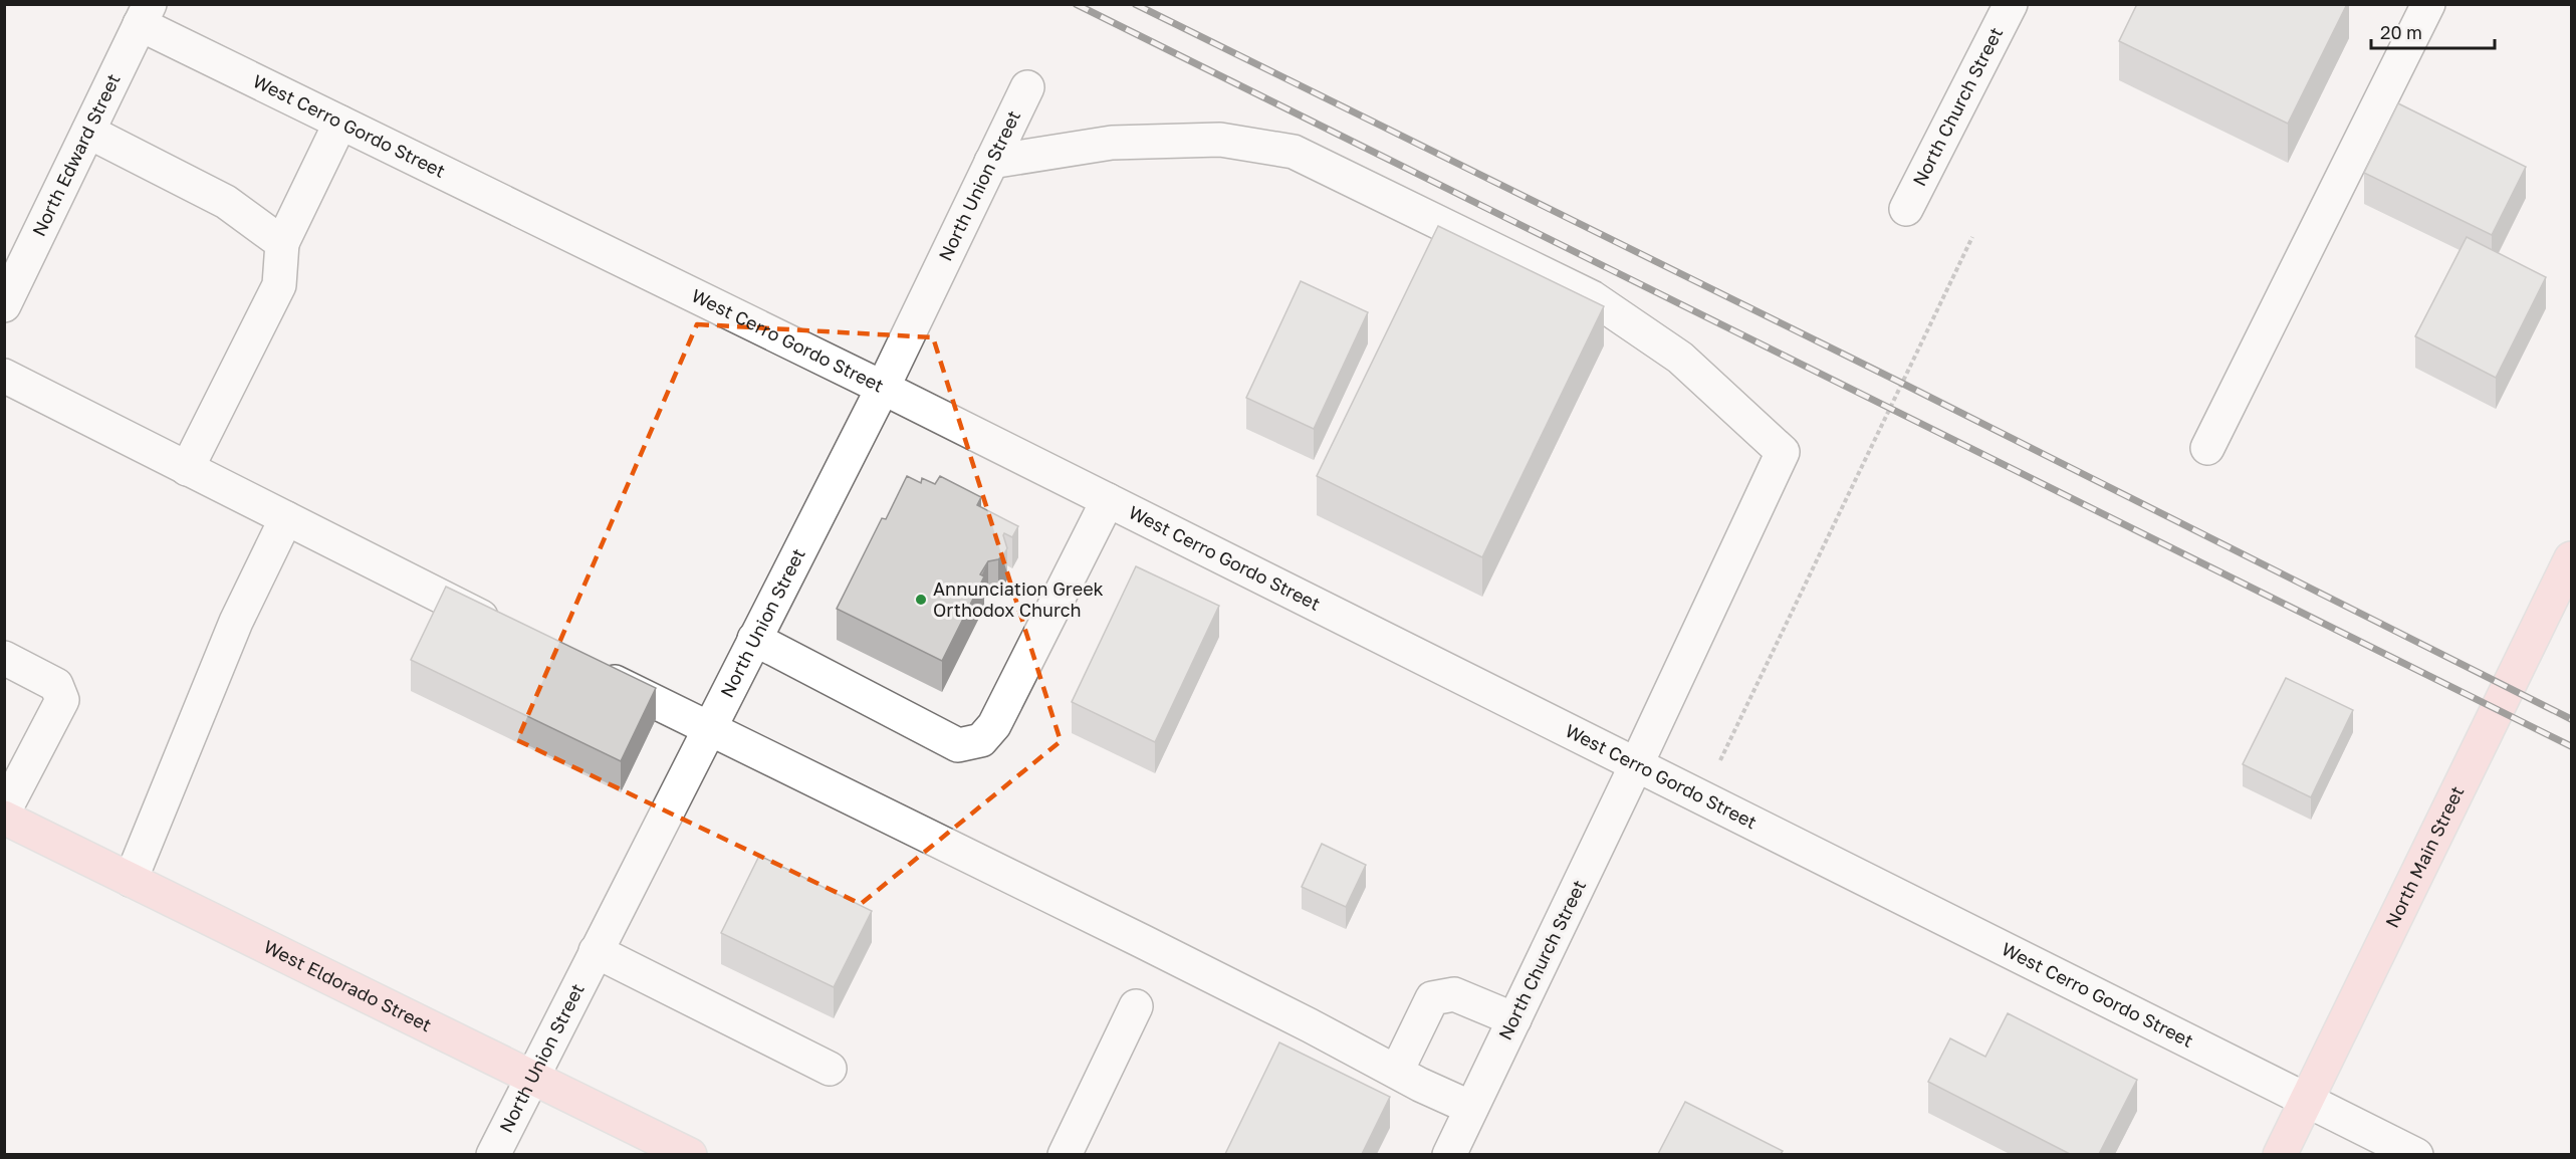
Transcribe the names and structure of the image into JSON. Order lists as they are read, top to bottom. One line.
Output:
{"streets":{"main road":["North Main Street","West Eldorado Street"],"street":["North Church Street","West Cerro Gordo Street","North Edward Street","North Union Street"]},"crossings":[["North Church Street","West Cerro Gordo Street"],["North Church Street","North Union Street"],["West Cerro Gordo Street","North Edward Street"],["West Cerro Gordo Street","North Union Street"],["West Cerro Gordo Street","North Main Street"],["North Union Street","West Eldorado Street"]],"places":["Annunciation Greek Orthodox Church"],"scale_bar":"20 m"}
